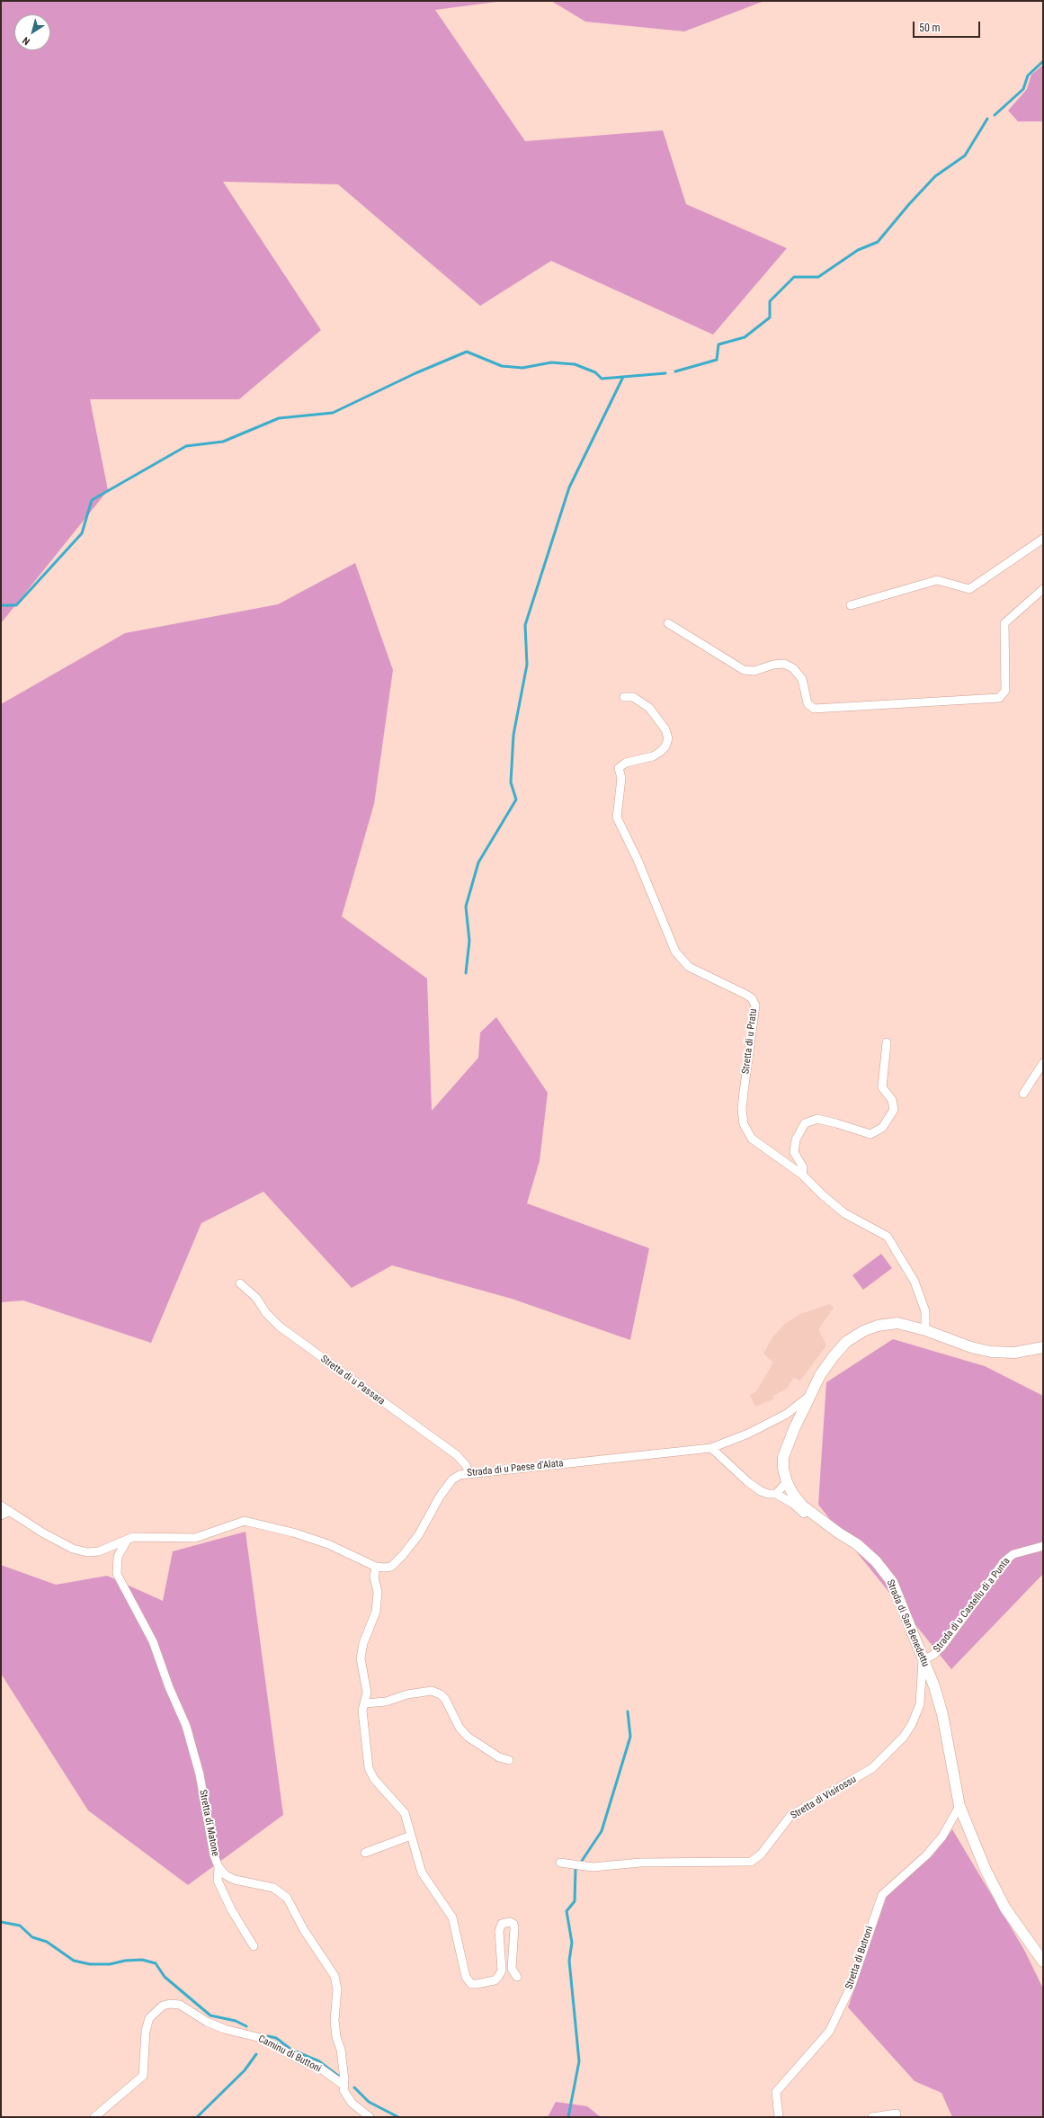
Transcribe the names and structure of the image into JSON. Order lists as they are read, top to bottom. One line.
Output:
{"streets":{"street":["Stretta di u Pratu","Stretta di u Passara","Strada di u Paese d'Alata","Strada di u Castellu di a Punta","Strada di San Benedettu","Stretta di Visirossu","Stretta di Matone","Stretta di Butroni","Caminu di Buttoni"]},"crossings":[["Stretta di u Pratu","Strada di San Benedettu"],["Stretta di u Passara","Strada di u Paese d'Alata"],["Strada di u Paese d'Alata","Strada di San Benedettu"],["Strada di u Castellu di a Punta","Strada di San Benedettu"],["Strada di u Castellu di a Punta","Stretta di Visirossu"],["Strada di San Benedettu","Stretta di Visirossu"],["Strada di San Benedettu","Stretta di Butroni"],["Stretta di Matone","Caminu di Buttoni"]],"scale_bar":"50 m","north":"bottom left"}
